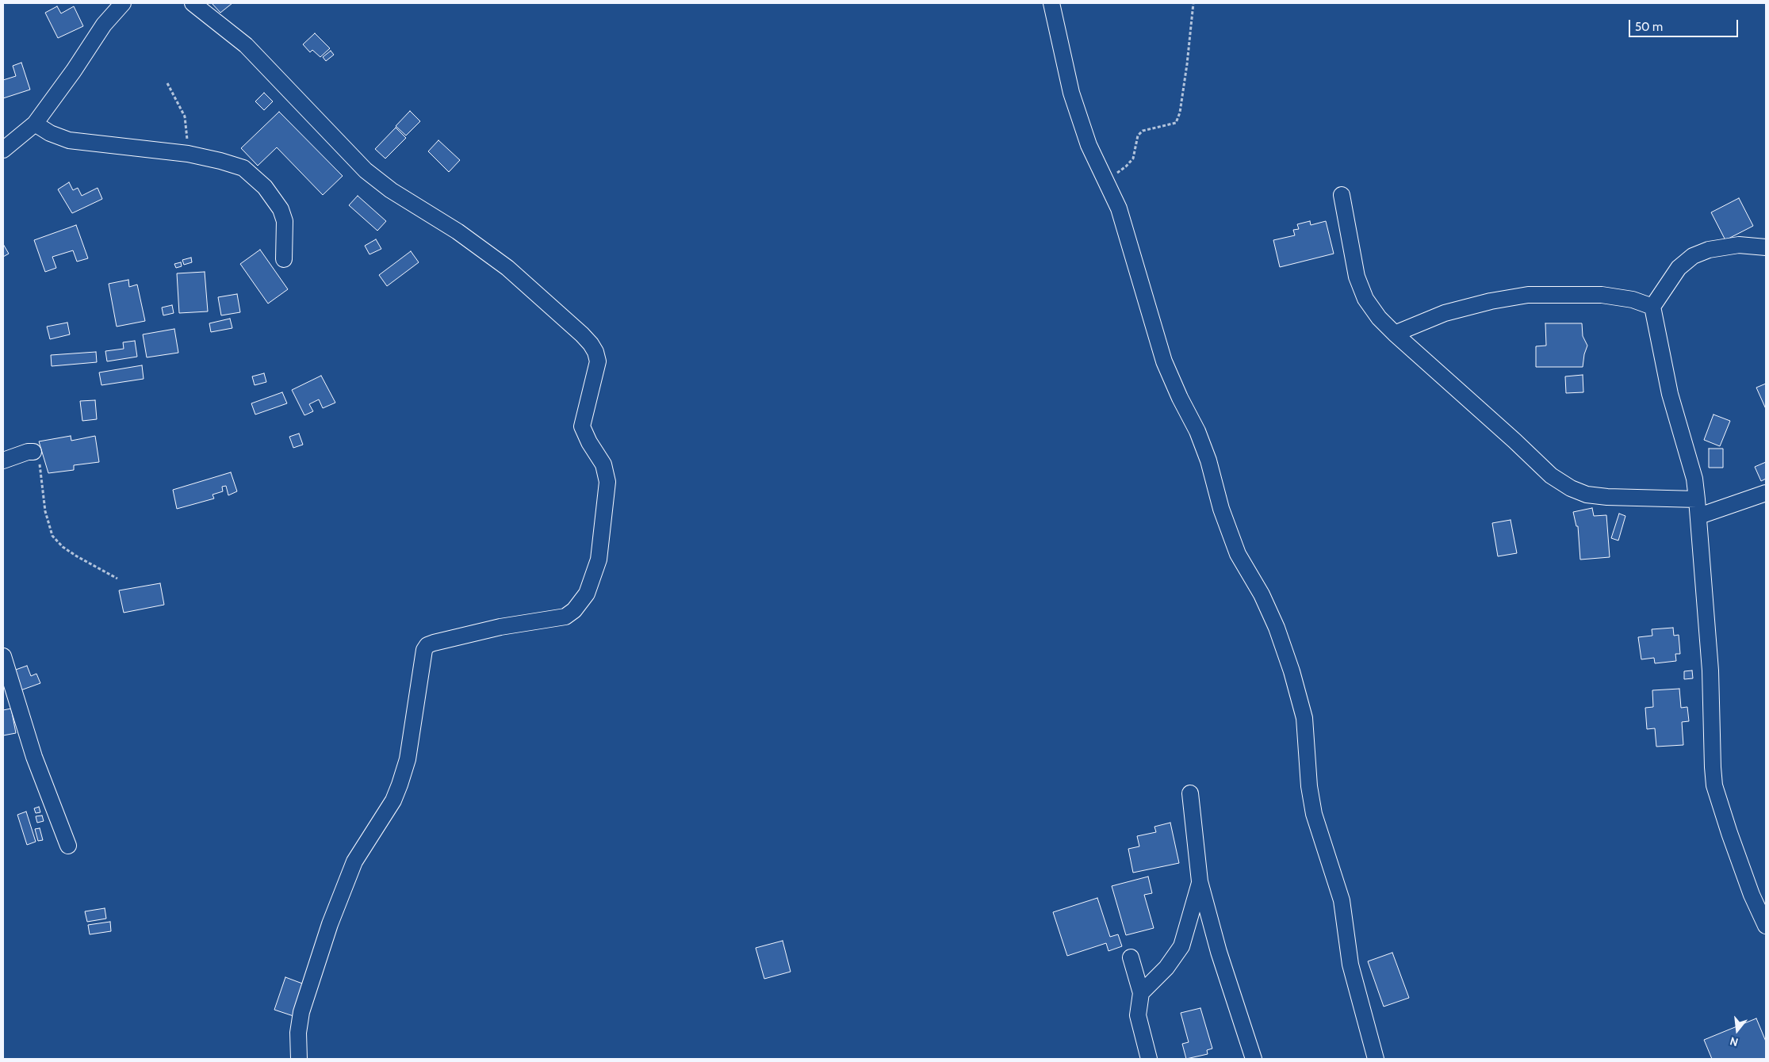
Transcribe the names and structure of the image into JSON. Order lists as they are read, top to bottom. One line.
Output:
{"scale_bar":"50 m","north":"bottom"}
